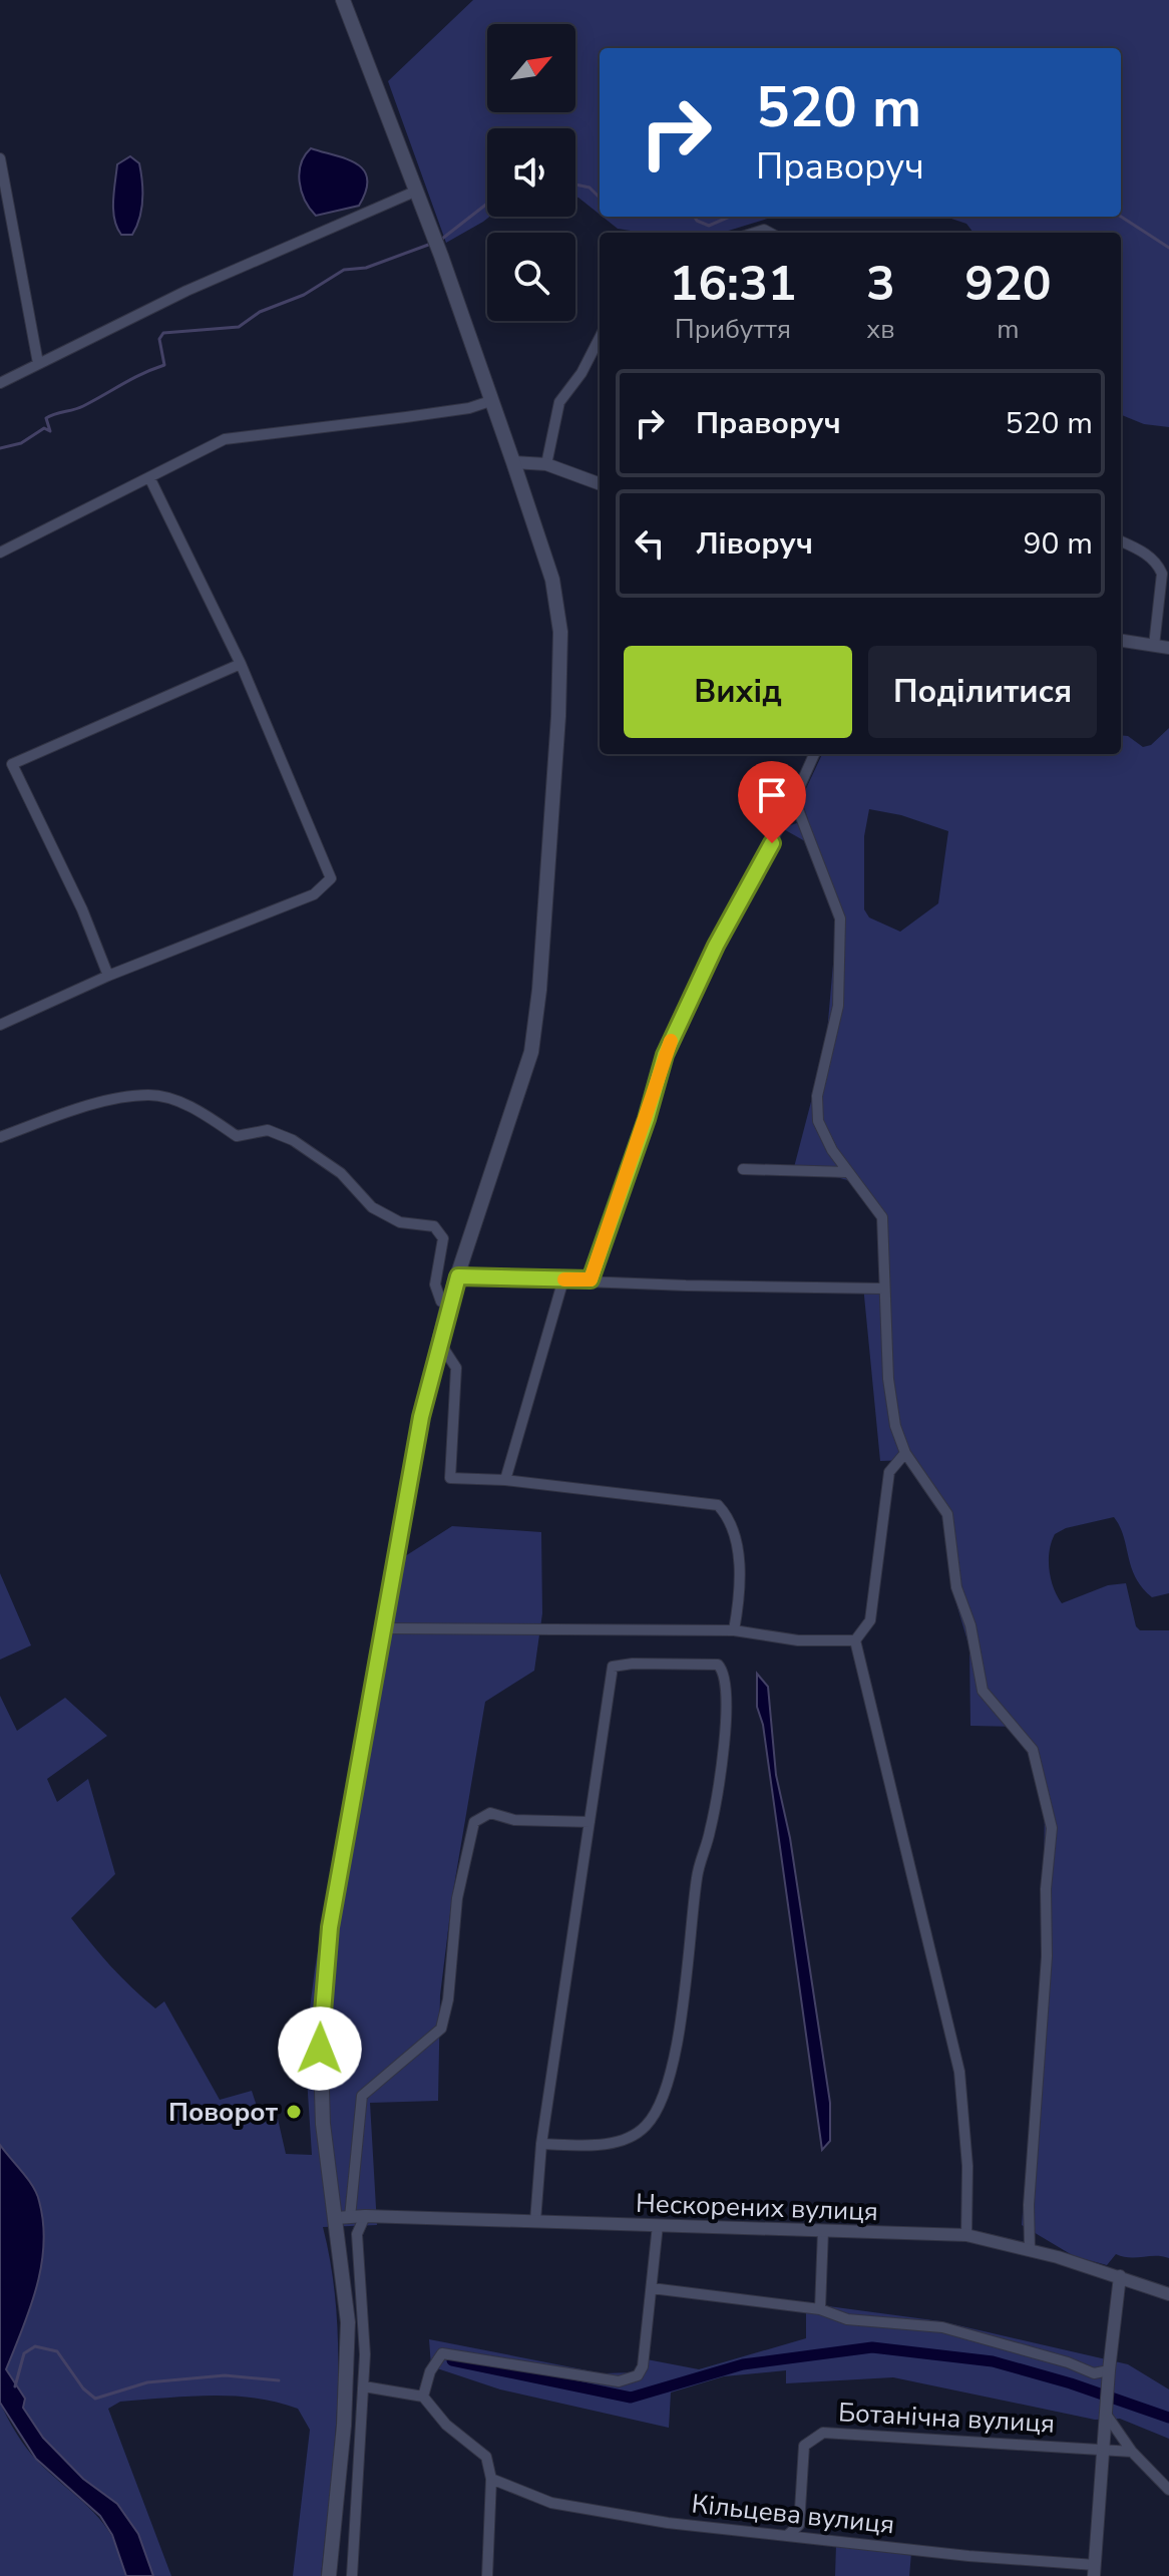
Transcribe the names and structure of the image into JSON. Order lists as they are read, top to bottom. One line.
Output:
{"streets":{"street":["Нескорених вулиця","Ботанічна вулиця","Кільцева вулиця"]},"crossings":[["Ботанічна вулиця","Кільцева вулиця"]],"places":["Поворот"],"north":"top right","page":{"turn":["520 m","Праворуч"],"eta":["16:31","Прибуття","3","хв","920","m"],"list":[{"name":"Праворуч","value":"520 m"},{"name":"Ліворуч","value":"90 m"}],"buttons":["Вихід","Поділитися"]}}
